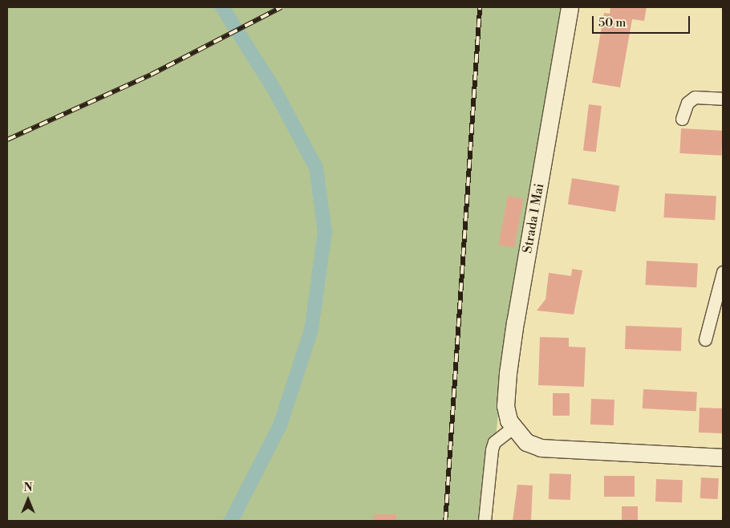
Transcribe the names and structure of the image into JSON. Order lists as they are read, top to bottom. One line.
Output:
{"streets":{"main road":["Strada 1 Mai"]},"scale_bar":"50 m","north":"top"}
